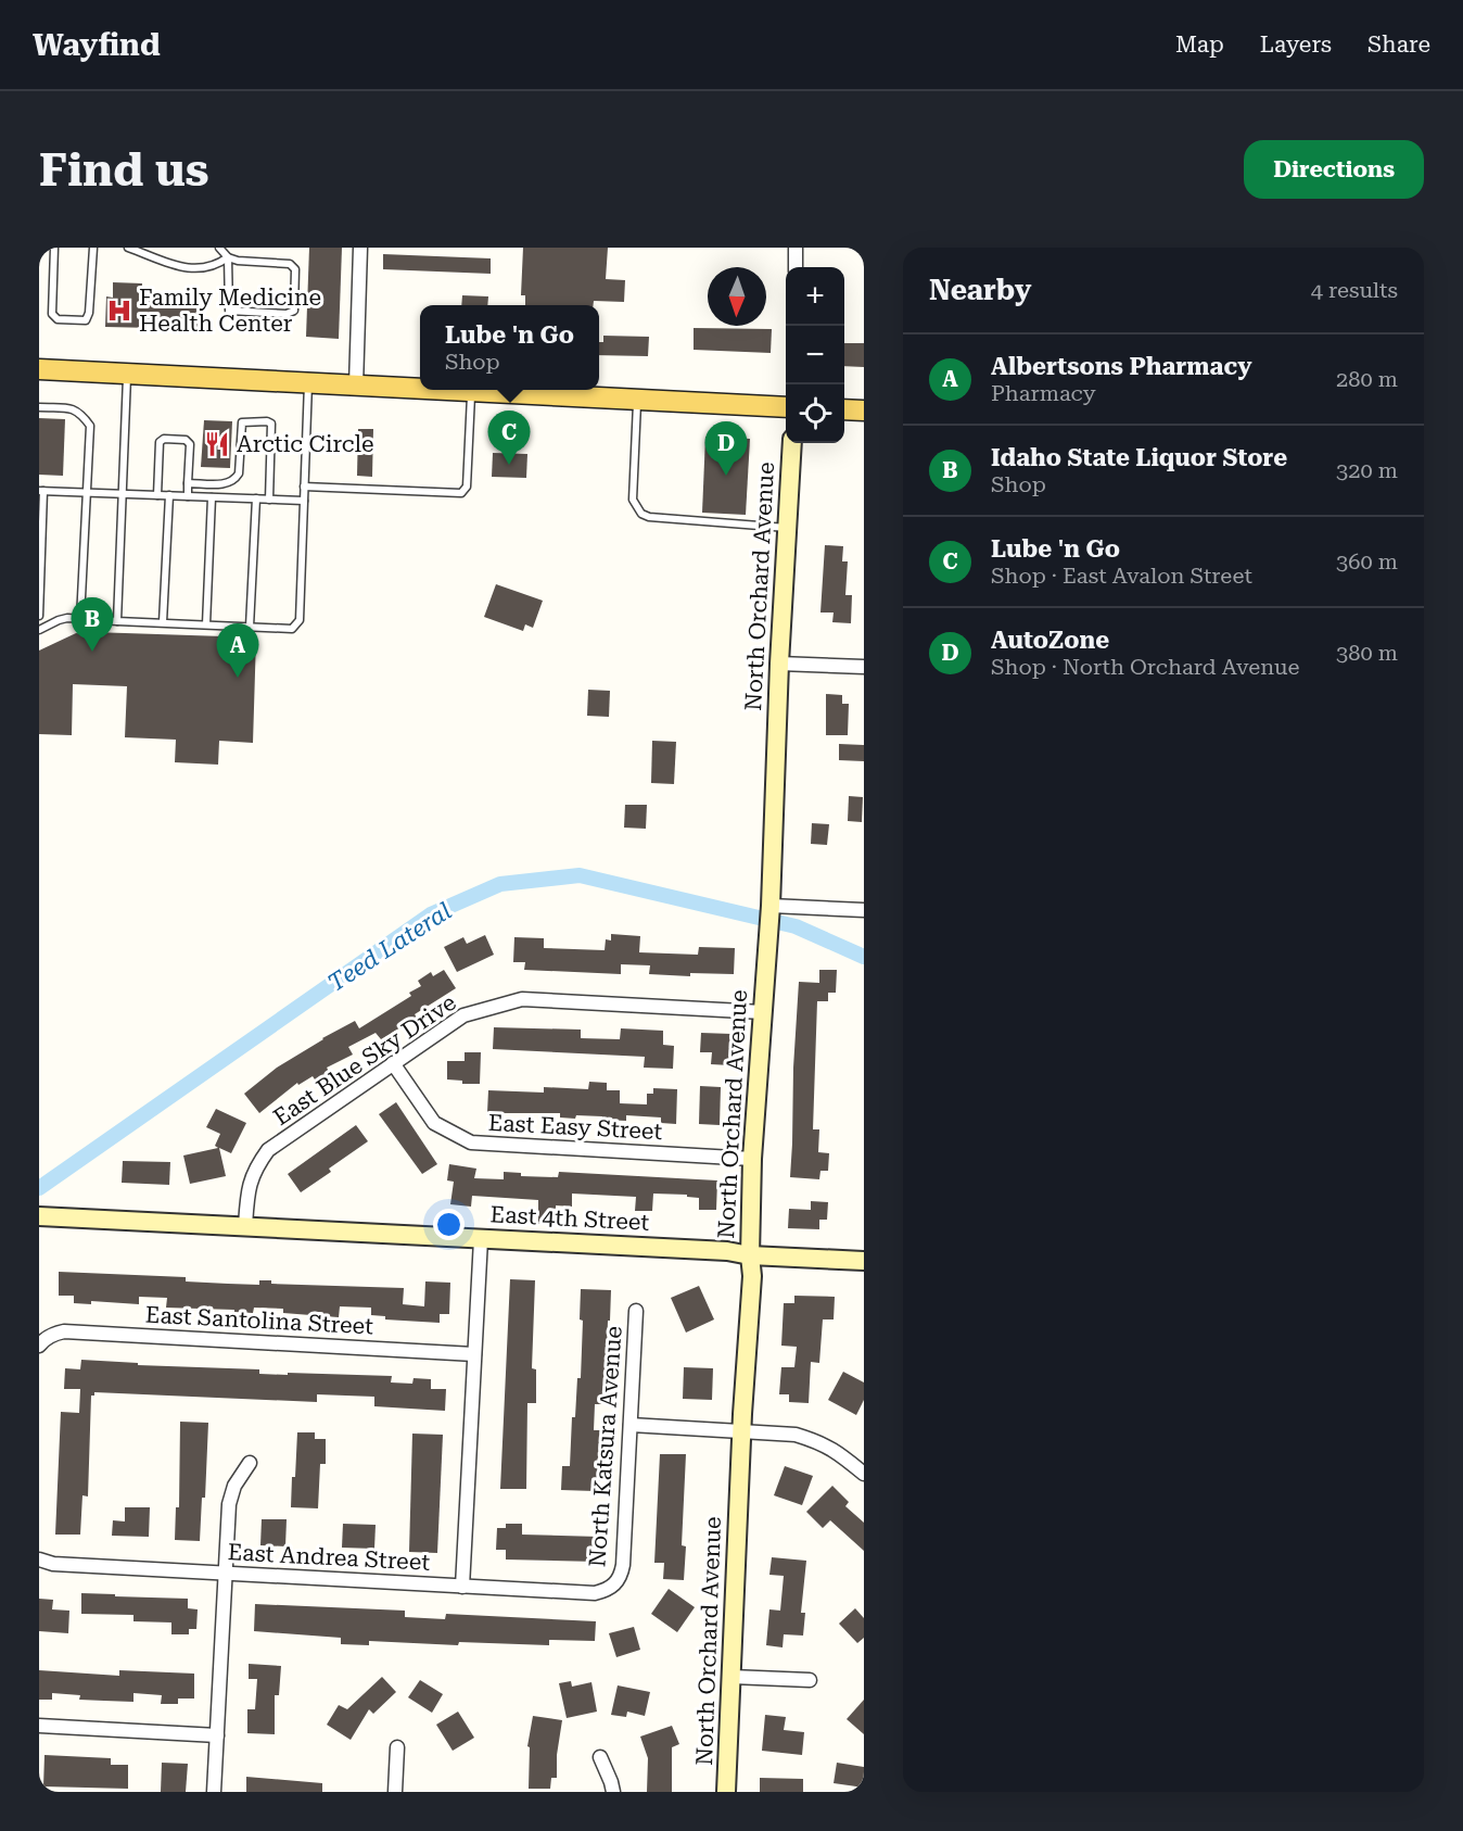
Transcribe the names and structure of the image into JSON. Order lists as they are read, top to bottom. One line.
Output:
{"streets":{"street":["North Orchard Avenue","East Blue Sky Drive","East Easy Street","East 4th Street","East Santolina Street","North Katsura Avenue","East Andrea Street"]},"crossings":[["North Orchard Avenue","East Blue Sky Drive"],["North Orchard Avenue","East Easy Street"],["North Orchard Avenue","East 4th Street"],["East Blue Sky Drive","East Easy Street"],["East Blue Sky Drive","East 4th Street"],["North Katsura Avenue","East Andrea Street"]],"water":["Teed Lateral"],"places":{"hospital":["Family Medicine Health Center"],"restaurant":["Arctic Circle"]},"north":"bottom","page":{"header":"Wayfind","nav":["Map","Layers","Share"],"buttons":"Directions","title":"Find us","heading":["Nearby","4 results"],"map_buttons":["+","−"],"popup":["Lube 'n Go","Shop"],"list":[{"mark":"A","name":"Albertsons Pharmacy","note":"Pharmacy","value":"280 m"},{"mark":"B","name":"Idaho State Liquor Store","note":"Shop","value":"320 m"},{"mark":"C","name":"Lube 'n Go","note":"Shop · East Avalon Street","value":"360 m"},{"mark":"D","name":"AutoZone","note":"Shop · North Orchard Avenue","value":"380 m"}],"pins":["C","D","B","A"]}}
